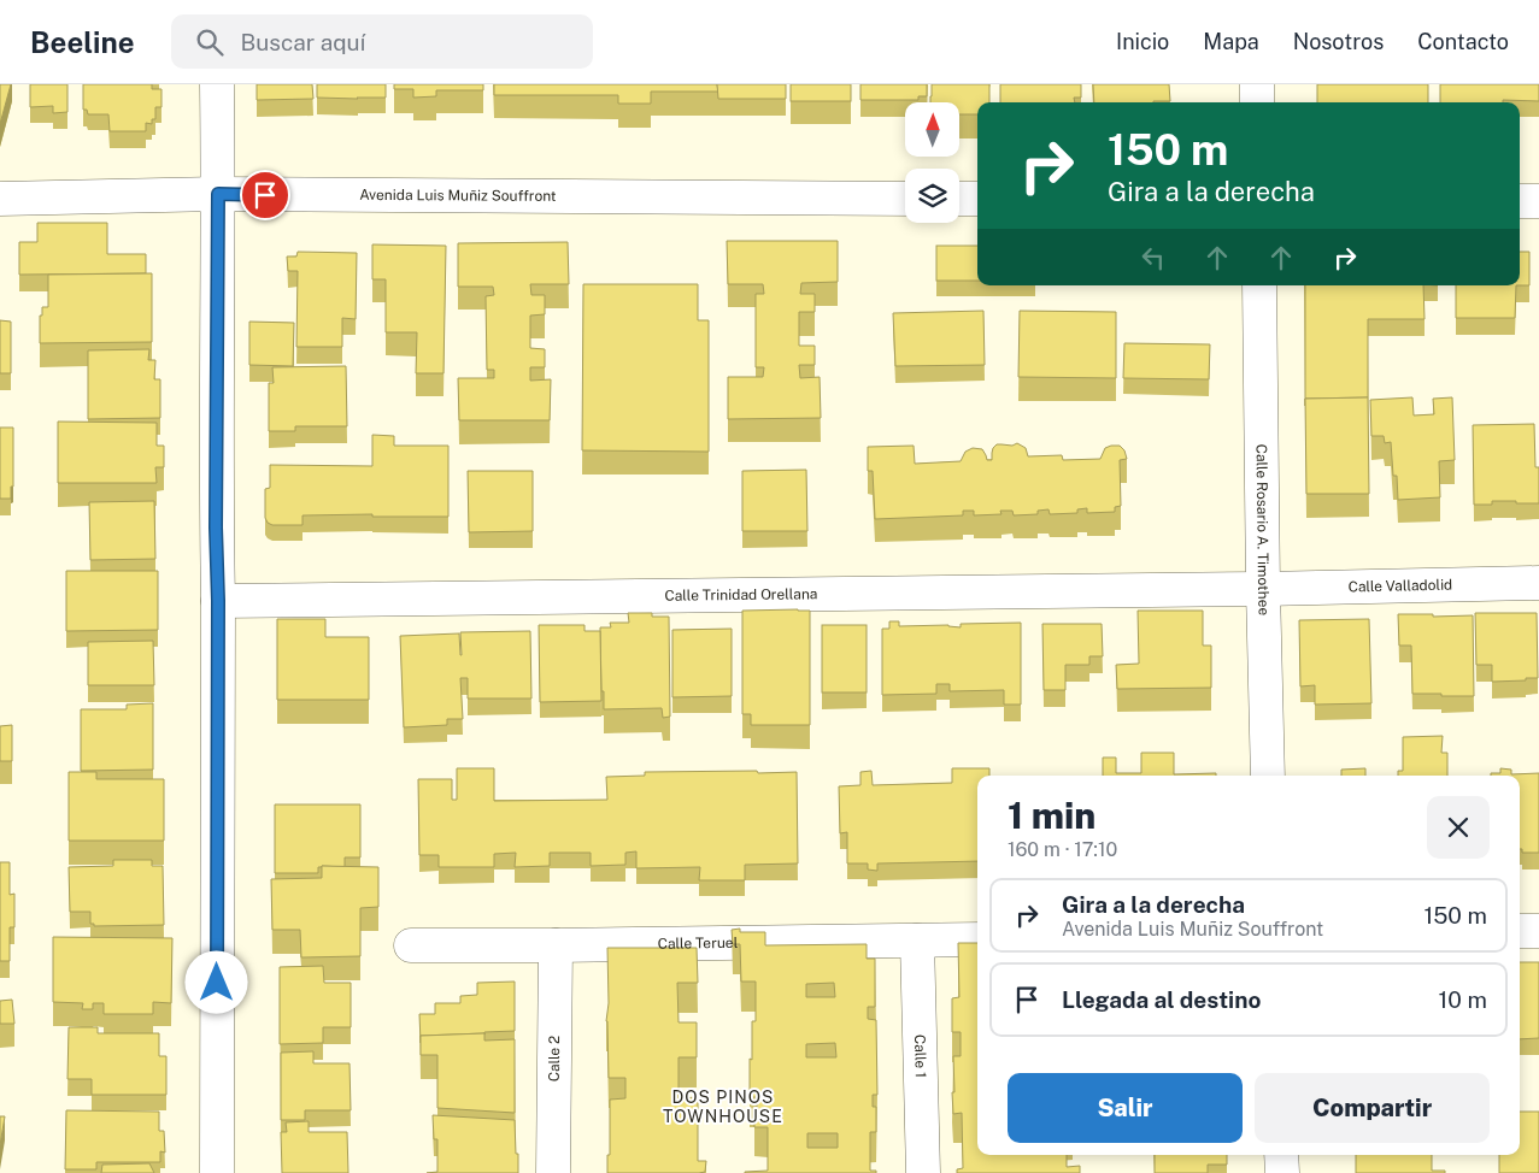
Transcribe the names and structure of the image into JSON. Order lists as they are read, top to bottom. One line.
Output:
{"streets":{"street":["Avenida Luis Muñiz Souffront","Calle Rosario A. Timothee","Calle Valladolid","Calle Trinidad Orellana","Calle Teruel","Calle 1","Calle 2"]},"crossings":[["Calle Rosario A. Timothee","Calle Valladolid"],["Calle Rosario A. Timothee","Calle Trinidad Orellana"],["Calle Valladolid","Calle Trinidad Orellana"],["Calle Teruel","Calle 1"],["Calle Teruel","Calle 2"]],"districts":["DOS PINOS TOWNHOUSE"],"north":"top","page":{"header":"Beeline","search":"Buscar aquí","nav":["Inicio","Mapa","Nosotros","Contacto"],"turn":["150 m","Gira a la derecha"],"heading":["1 min","160 m · 17:10"],"list":[{"name":"Gira a la derecha","note":"Avenida Luis Muñiz Souffront","value":"150 m"},{"name":"Llegada al destino","value":"10 m"}],"buttons":["Salir","Compartir"]}}
